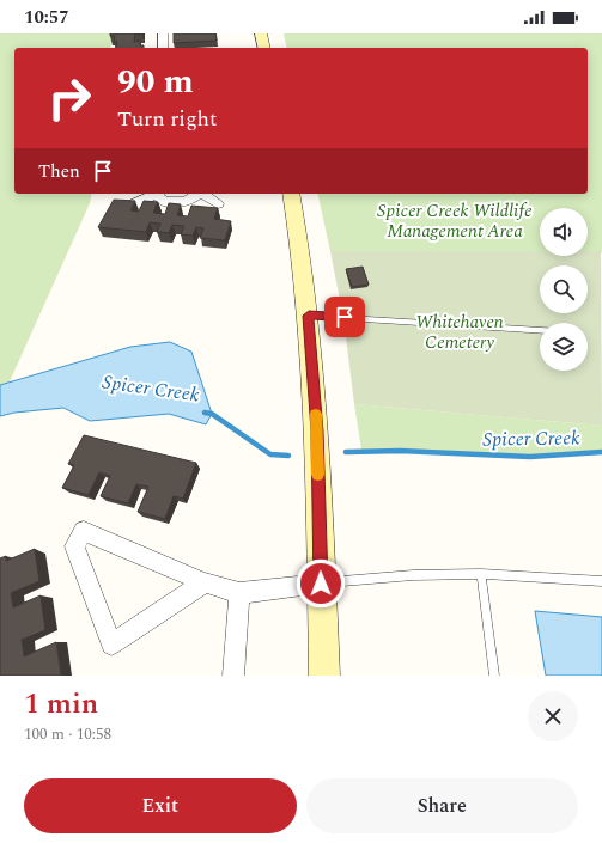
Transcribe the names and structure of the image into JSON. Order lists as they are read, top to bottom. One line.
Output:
{"water":["Spicer Creek"],"parks":["Spicer Creek Wildlife Management Area","Whitehaven Cemetery"],"page":{"status":"10:57","turn":["90 m","Turn right"],"then":"Then","heading":["1 min","100 m · 10:58"],"buttons":["Exit","Share"]}}
